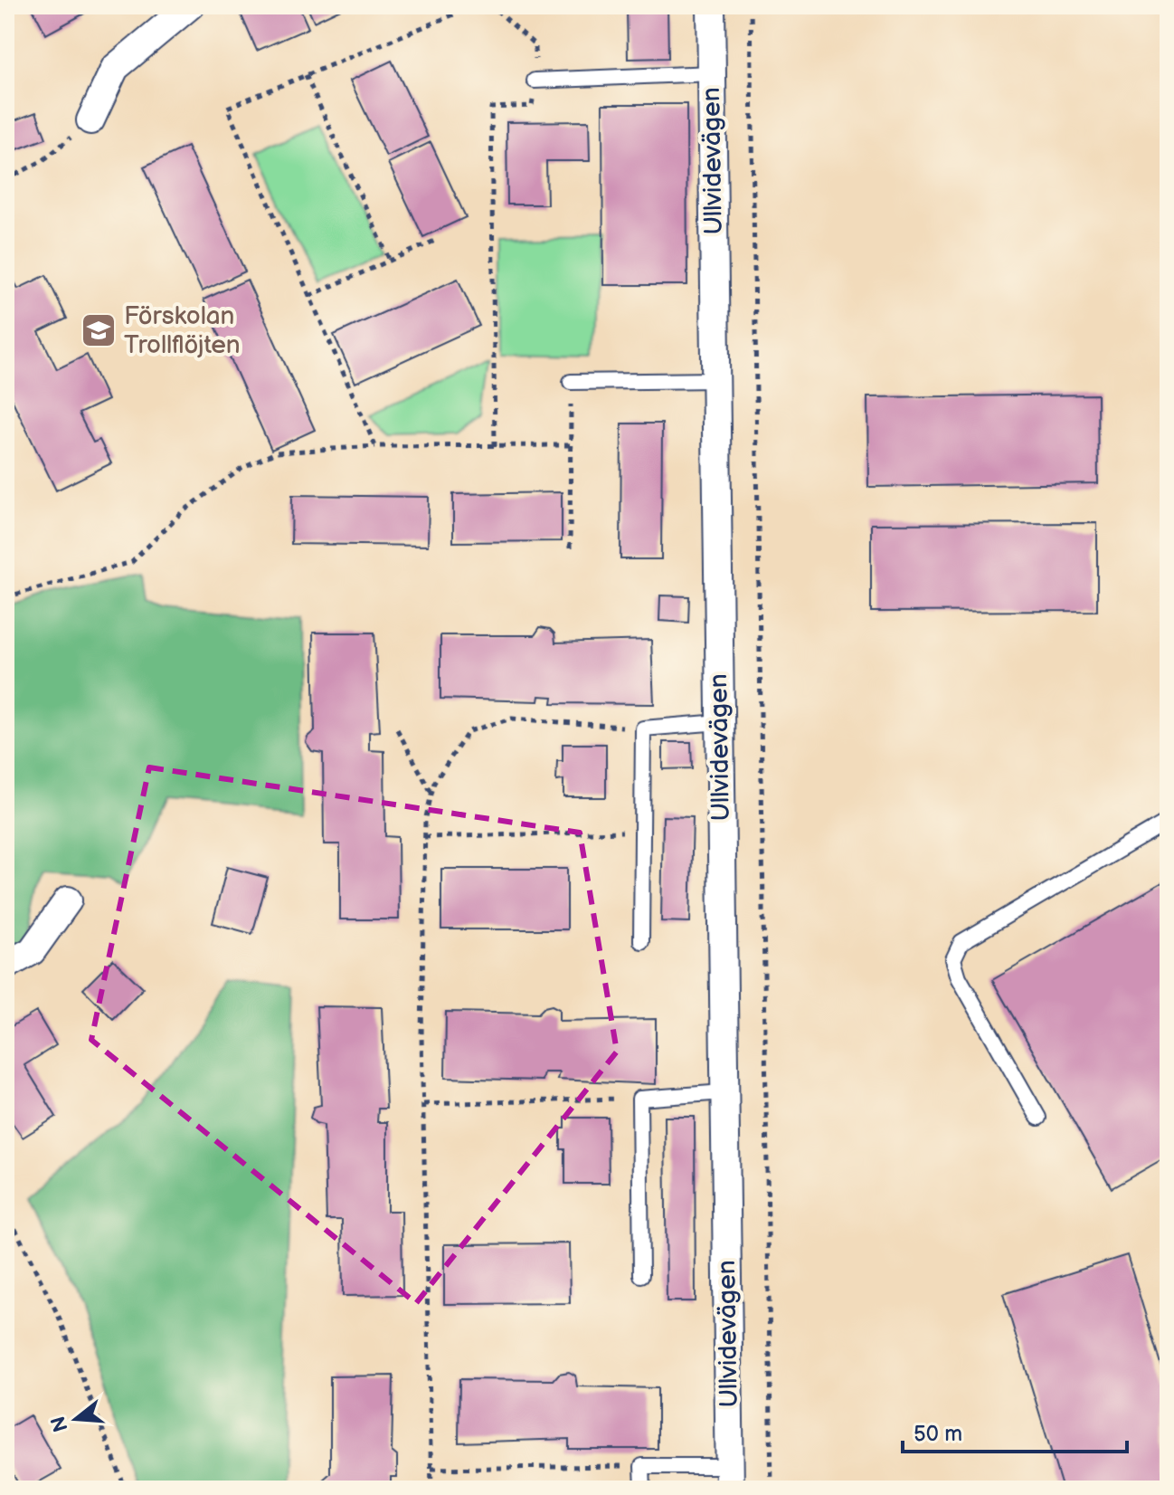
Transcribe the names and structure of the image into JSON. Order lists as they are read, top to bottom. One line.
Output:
{"streets":{"street":["Ullvidevägen"]},"places":{"school or university":["Förskolan Trollflöjten"]},"scale_bar":"50 m","north":"left"}
